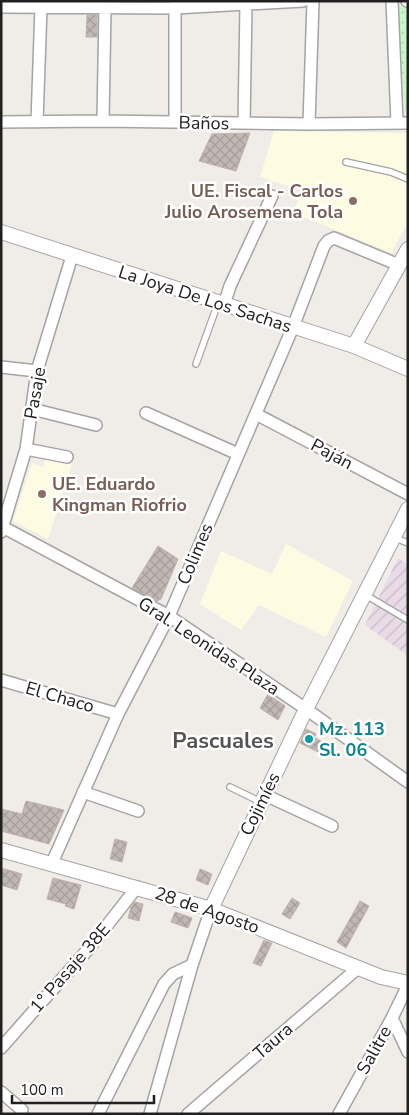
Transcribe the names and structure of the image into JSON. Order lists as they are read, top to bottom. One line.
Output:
{"streets":{"street":["Baños","La Joya De Los Sachas","Pasaje","Paján","Colimes","Gral. Leonidas Plaza","El Chaco","Cojimíes","28 de Agosto","1° Pasaje 38E","Taura","Salitre"]},"crossings":[["La Joya De Los Sachas","Pasaje"],["La Joya De Los Sachas","Colimes"],["Pasaje","Gral. Leonidas Plaza"],["Paján","Colimes"],["Colimes","Gral. Leonidas Plaza"],["Colimes","El Chaco"],["Colimes","28 de Agosto"],["Gral. Leonidas Plaza","Cojimíes"],["Cojimíes","28 de Agosto"],["28 de Agosto","1° Pasaje 38E"],["28 de Agosto","Taura"],["28 de Agosto","Salitre"]],"districts":["Pascuales"],"places":["UE. Fiscal - Carlos Julio Arosemena Tola","UE. Eduardo Kingman Riofrio","Mz. 113 Sl. 06"],"scale_bar":"100 m"}
